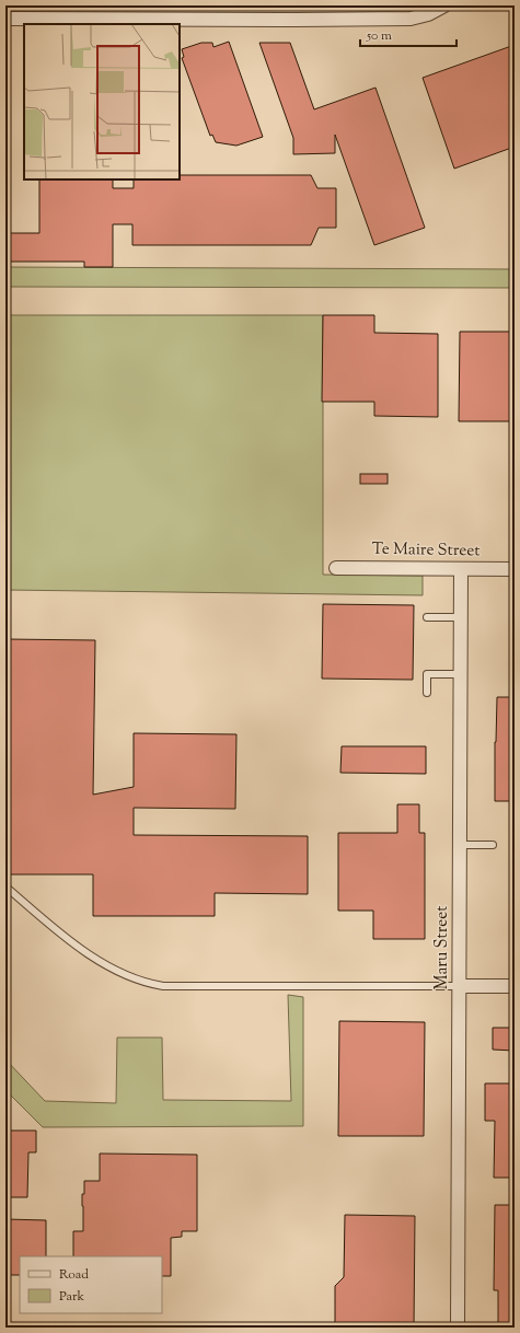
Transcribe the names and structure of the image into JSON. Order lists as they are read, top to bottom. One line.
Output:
{"streets":{"street":["Te Maire Street","Maru Street"]},"crossings":[["Te Maire Street","Maru Street"]],"legend":["Road","Park"],"scale_bar":"50 m"}
